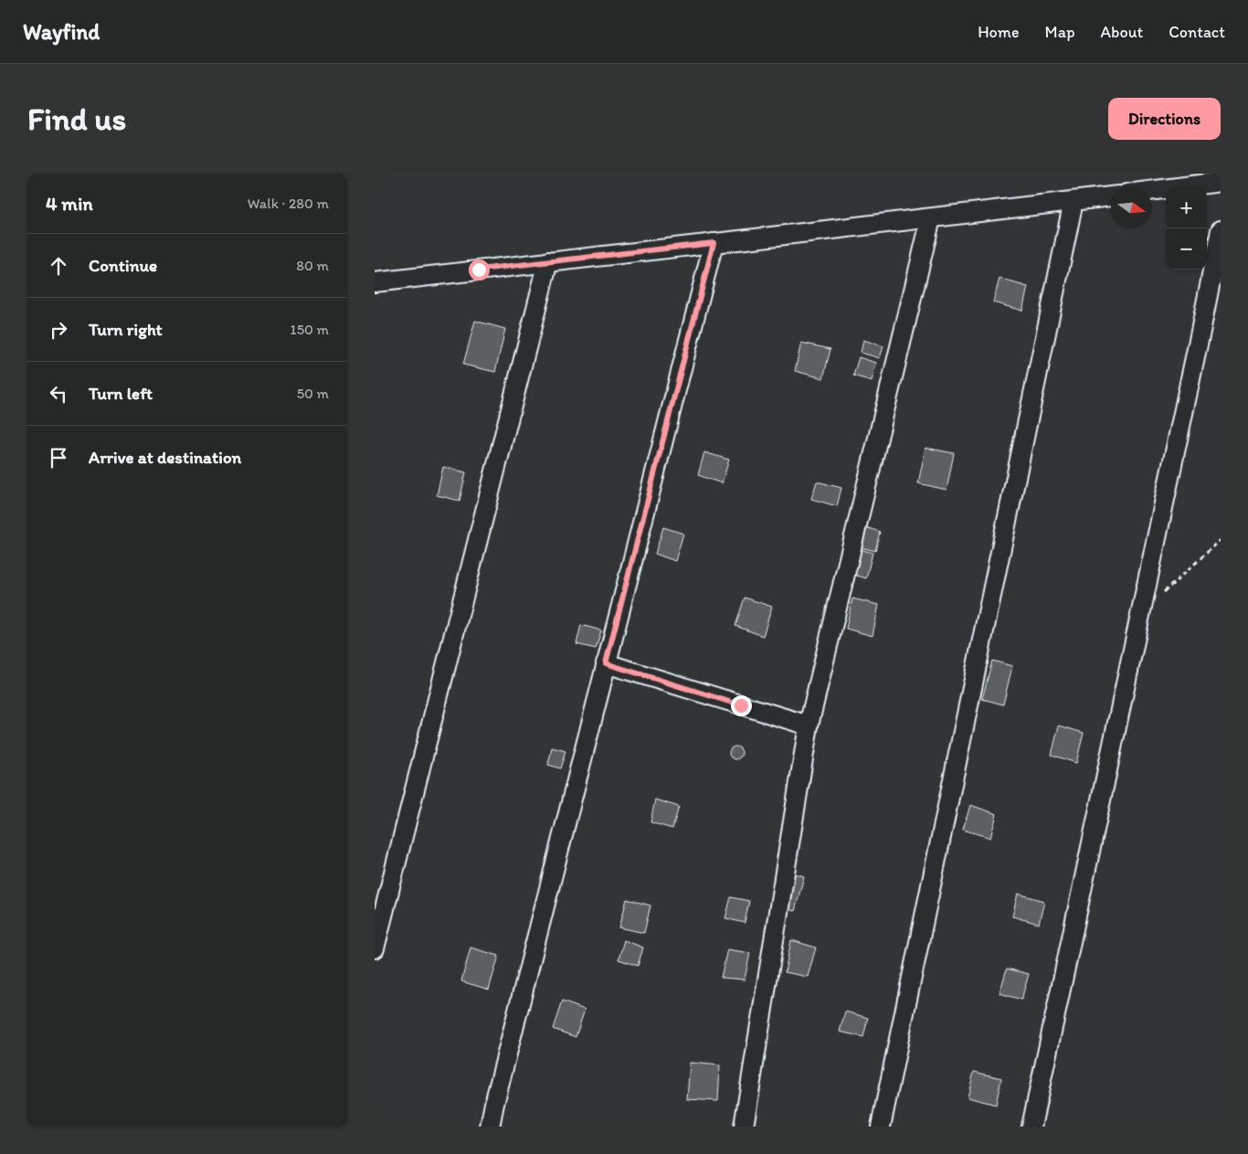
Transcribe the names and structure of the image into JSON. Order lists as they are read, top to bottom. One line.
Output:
{"north":"right","page":{"header":"Wayfind","nav":["Home","Map","About","Contact"],"buttons":"Directions","title":"Find us","heading":["4 min","Walk · 280 m"],"map_buttons":["+","−"],"list":[["Continue","80 m"],["Turn right","150 m"],["Turn left","50 m"],"Arrive at destination"]}}
